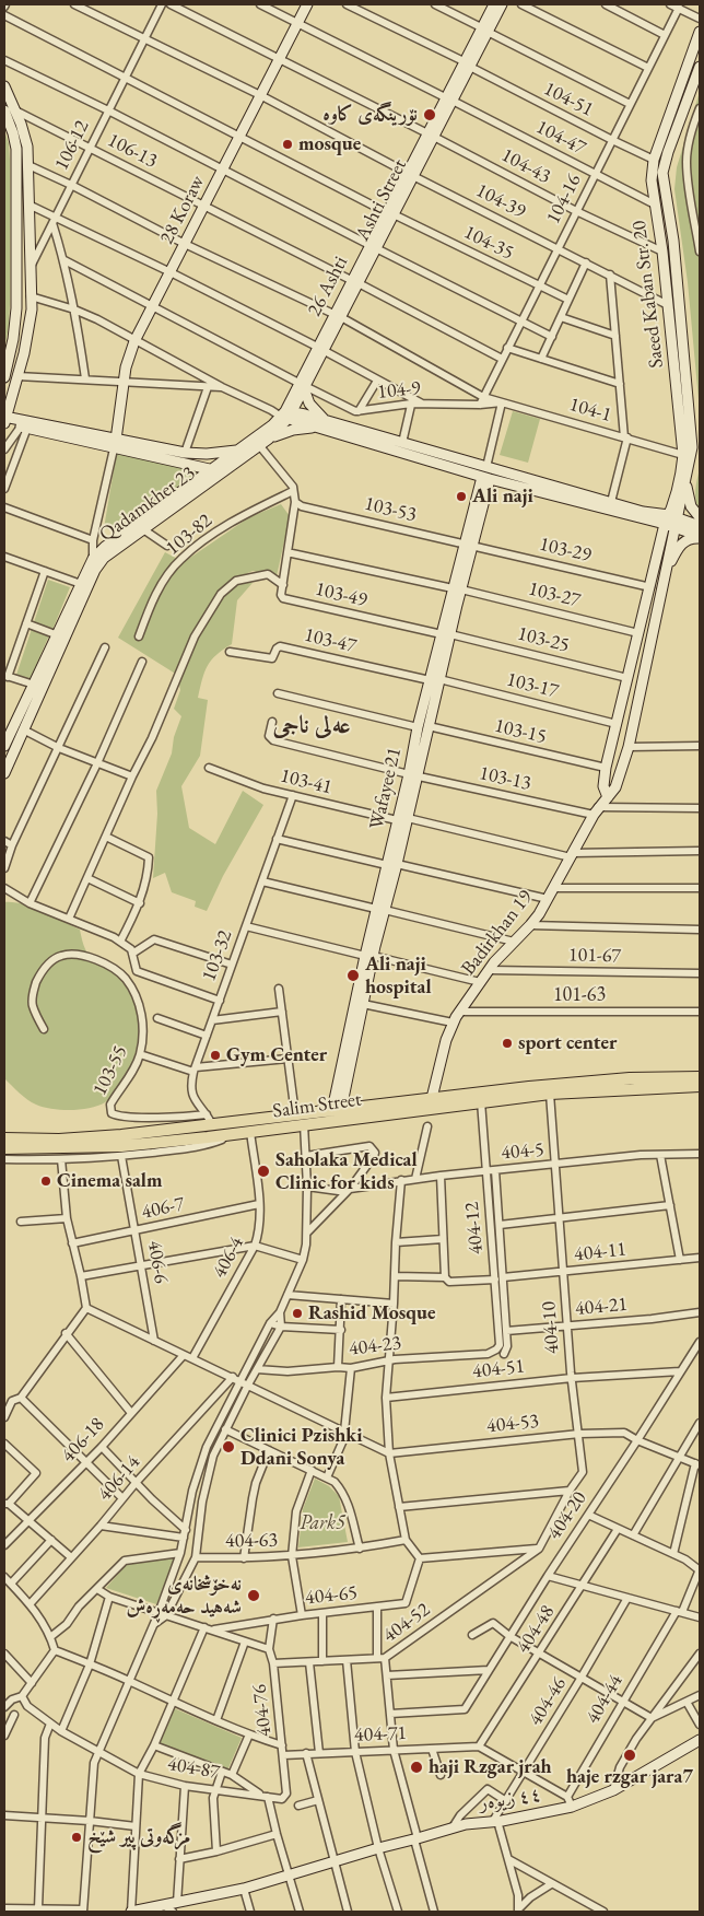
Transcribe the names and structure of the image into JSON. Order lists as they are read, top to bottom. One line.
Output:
{"streets":{"main road":["Ashti Street","28 Koraw","Saeed Kaban Str. 20","Qadamkher 23","Wafayee 21","Badirkhan 19","Salim Street","٤٤ زیوەر"],"street":["104-51","104-47","106-12","106-13","104-43","104-16","104-39","104-35","104-9","104-1","103-53","103-82","103-29","103-49","103-27","103-25","103-47","103-17","103-15","103-13","103-41","103-32","101-67","101-63","103-55","404-5","406-7","404-12","404-11","406-4","406-6","404-21","404-10","404-23","404-51","404-53","406-18","406-14","404-20","404-63","404-65","404-52","404-48","404-44","404-46","404-76","404-71","404-87"]},"crossings":[["104-51","104-16"],["104-51","Ashti Street"],["104-51","Saeed Kaban Str. 20"],["104-47","104-16"],["104-47","Ashti Street"],["104-47","28 Koraw"],["104-47","Saeed Kaban Str. 20"],["106-12","106-13"],["106-12","104-39"],["106-12","104-35"],["106-12","104-1"],["106-13","104-16"],["106-13","Ashti Street"],["106-13","28 Koraw"],["104-43","104-16"],["104-43","Ashti Street"],["104-43","28 Koraw"],["104-43","Saeed Kaban Str. 20"],["104-16","104-39"],["104-16","104-35"],["104-16","104-9"],["104-16","104-1"],["Ashti Street","104-39"],["Ashti Street","104-35"],["Ashti Street","104-9"],["Ashti Street","104-1"],["104-39","28 Koraw"],["104-39","Saeed Kaban Str. 20"],["28 Koraw","104-35"],["28 Koraw","104-9"],["28 Koraw","104-1"],["Saeed Kaban Str. 20","104-1"],["Saeed Kaban Str. 20","Badirkhan 19"],["104-9","104-1"],["103-53","103-29"],["103-53","Wafayee 21"],["103-29","Wafayee 21"],["103-49","103-25"],["103-49","Wafayee 21"],["103-27","Wafayee 21"],["103-25","Wafayee 21"],["103-47","103-17"],["103-47","Wafayee 21"],["103-17","Wafayee 21"],["103-15","Wafayee 21"],["103-13","Wafayee 21"],["103-13","Badirkhan 19"],["103-41","Wafayee 21"],["103-41","Badirkhan 19"],["103-41","103-32"],["Wafayee 21","Salim Street"],["Badirkhan 19","101-67"],["Badirkhan 19","101-63"],["Badirkhan 19","Salim Street"],["103-32","103-55"],["103-32","Salim Street"],["103-55","Salim Street"],["Salim Street","404-12"],["Salim Street","406-4"],["Salim Street","404-10"],["404-5","404-12"],["404-5","404-10"],["406-7","406-4"],["406-7","406-6"],["404-12","404-11"],["404-12","404-23"],["404-11","404-10"],["404-21","404-10"],["404-10","404-51"],["404-10","404-53"],["404-10","404-52"],["404-51","404-20"],["404-53","404-20"],["404-65","404-76"],["404-52","404-76"],["404-48","404-71"],["404-46","٤٤ زیوەر"],["404-76","404-71"],["404-76","404-87"]],"districts":["عەلی ناجی"],"parks":["Park5"],"places":["نۆرینگەی کاوە","mosque","Ali naji","Ali naji hospital","sport center","Gym Center","Saholaka Medical Clinic for kids","Cinema salm","Rashid Mosque","Clinici Pzishki Ddani Sonya","نەخۆشخانەی شەهید حەمەڕەش","haje rzgar jara7","haji Rzgar jrah","مزگەوتی پیر شێخ"]}
